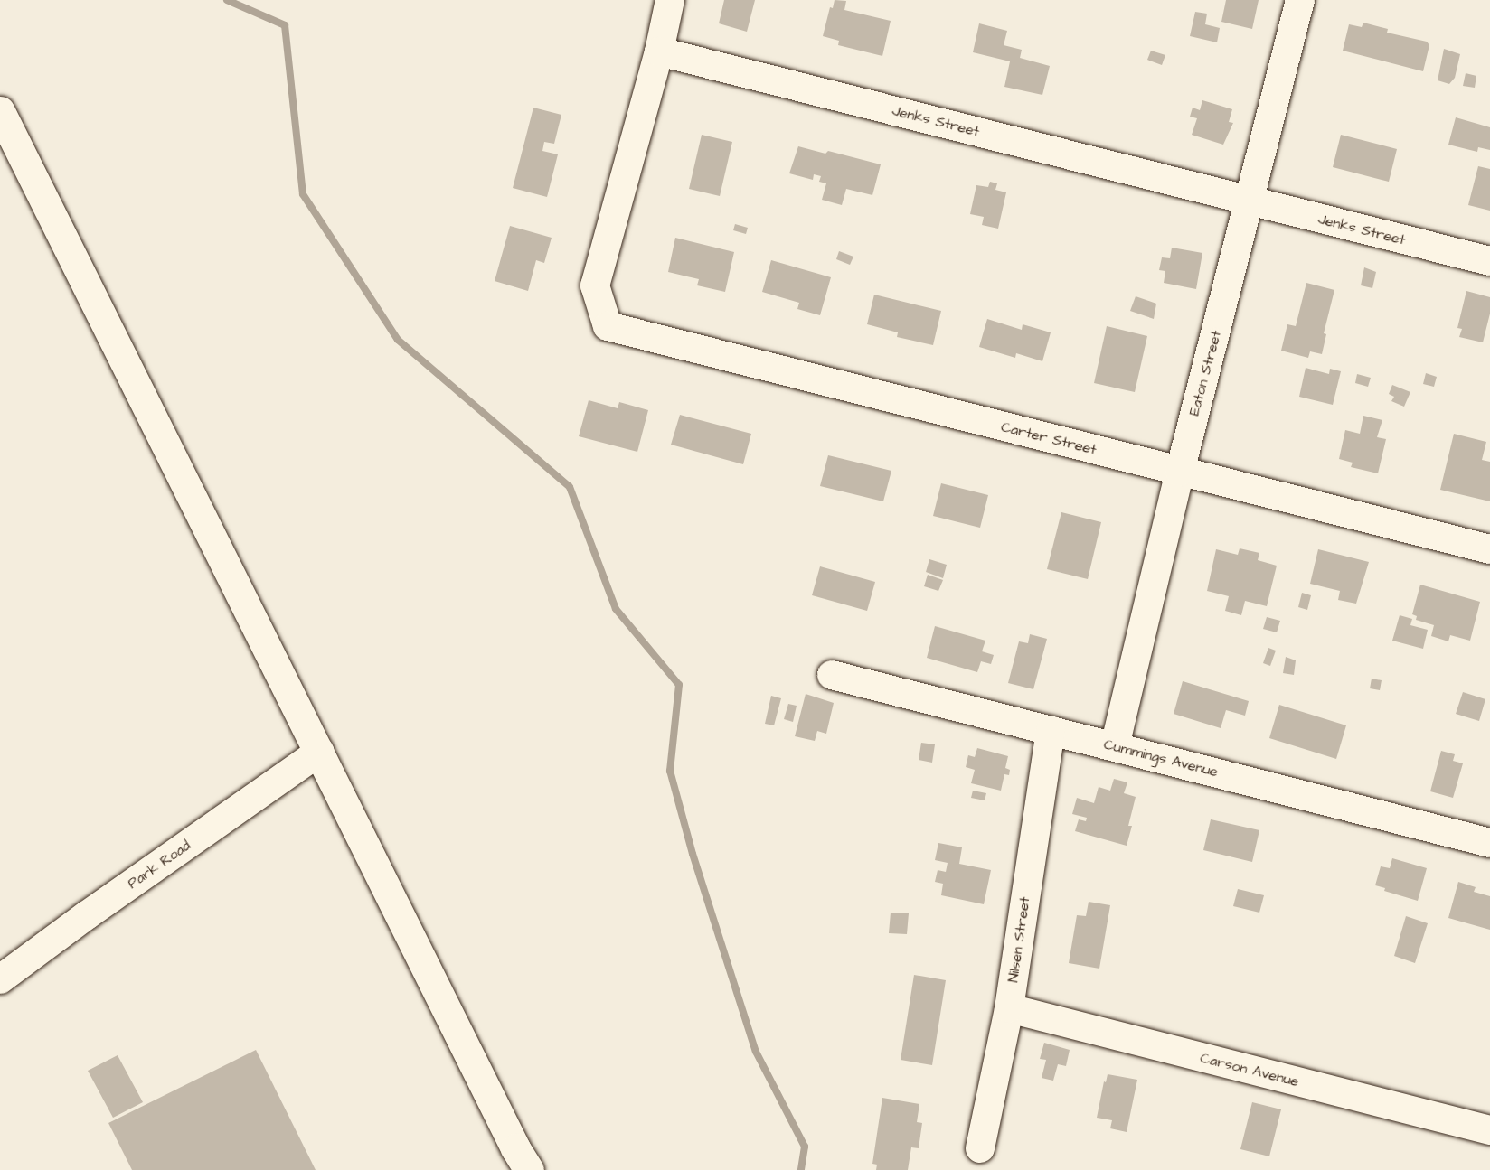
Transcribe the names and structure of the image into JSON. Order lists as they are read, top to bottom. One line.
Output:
{"streets":{"street":["Jenks Street","Eaton Street","Carter Street","Cummings Avenue","Park Road","Nilsen Street","Carson Avenue"]},"crossings":[["Jenks Street","Eaton Street"],["Jenks Street","Carter Street"],["Eaton Street","Carter Street"],["Eaton Street","Cummings Avenue"],["Cummings Avenue","Nilsen Street"],["Nilsen Street","Carson Avenue"]]}
